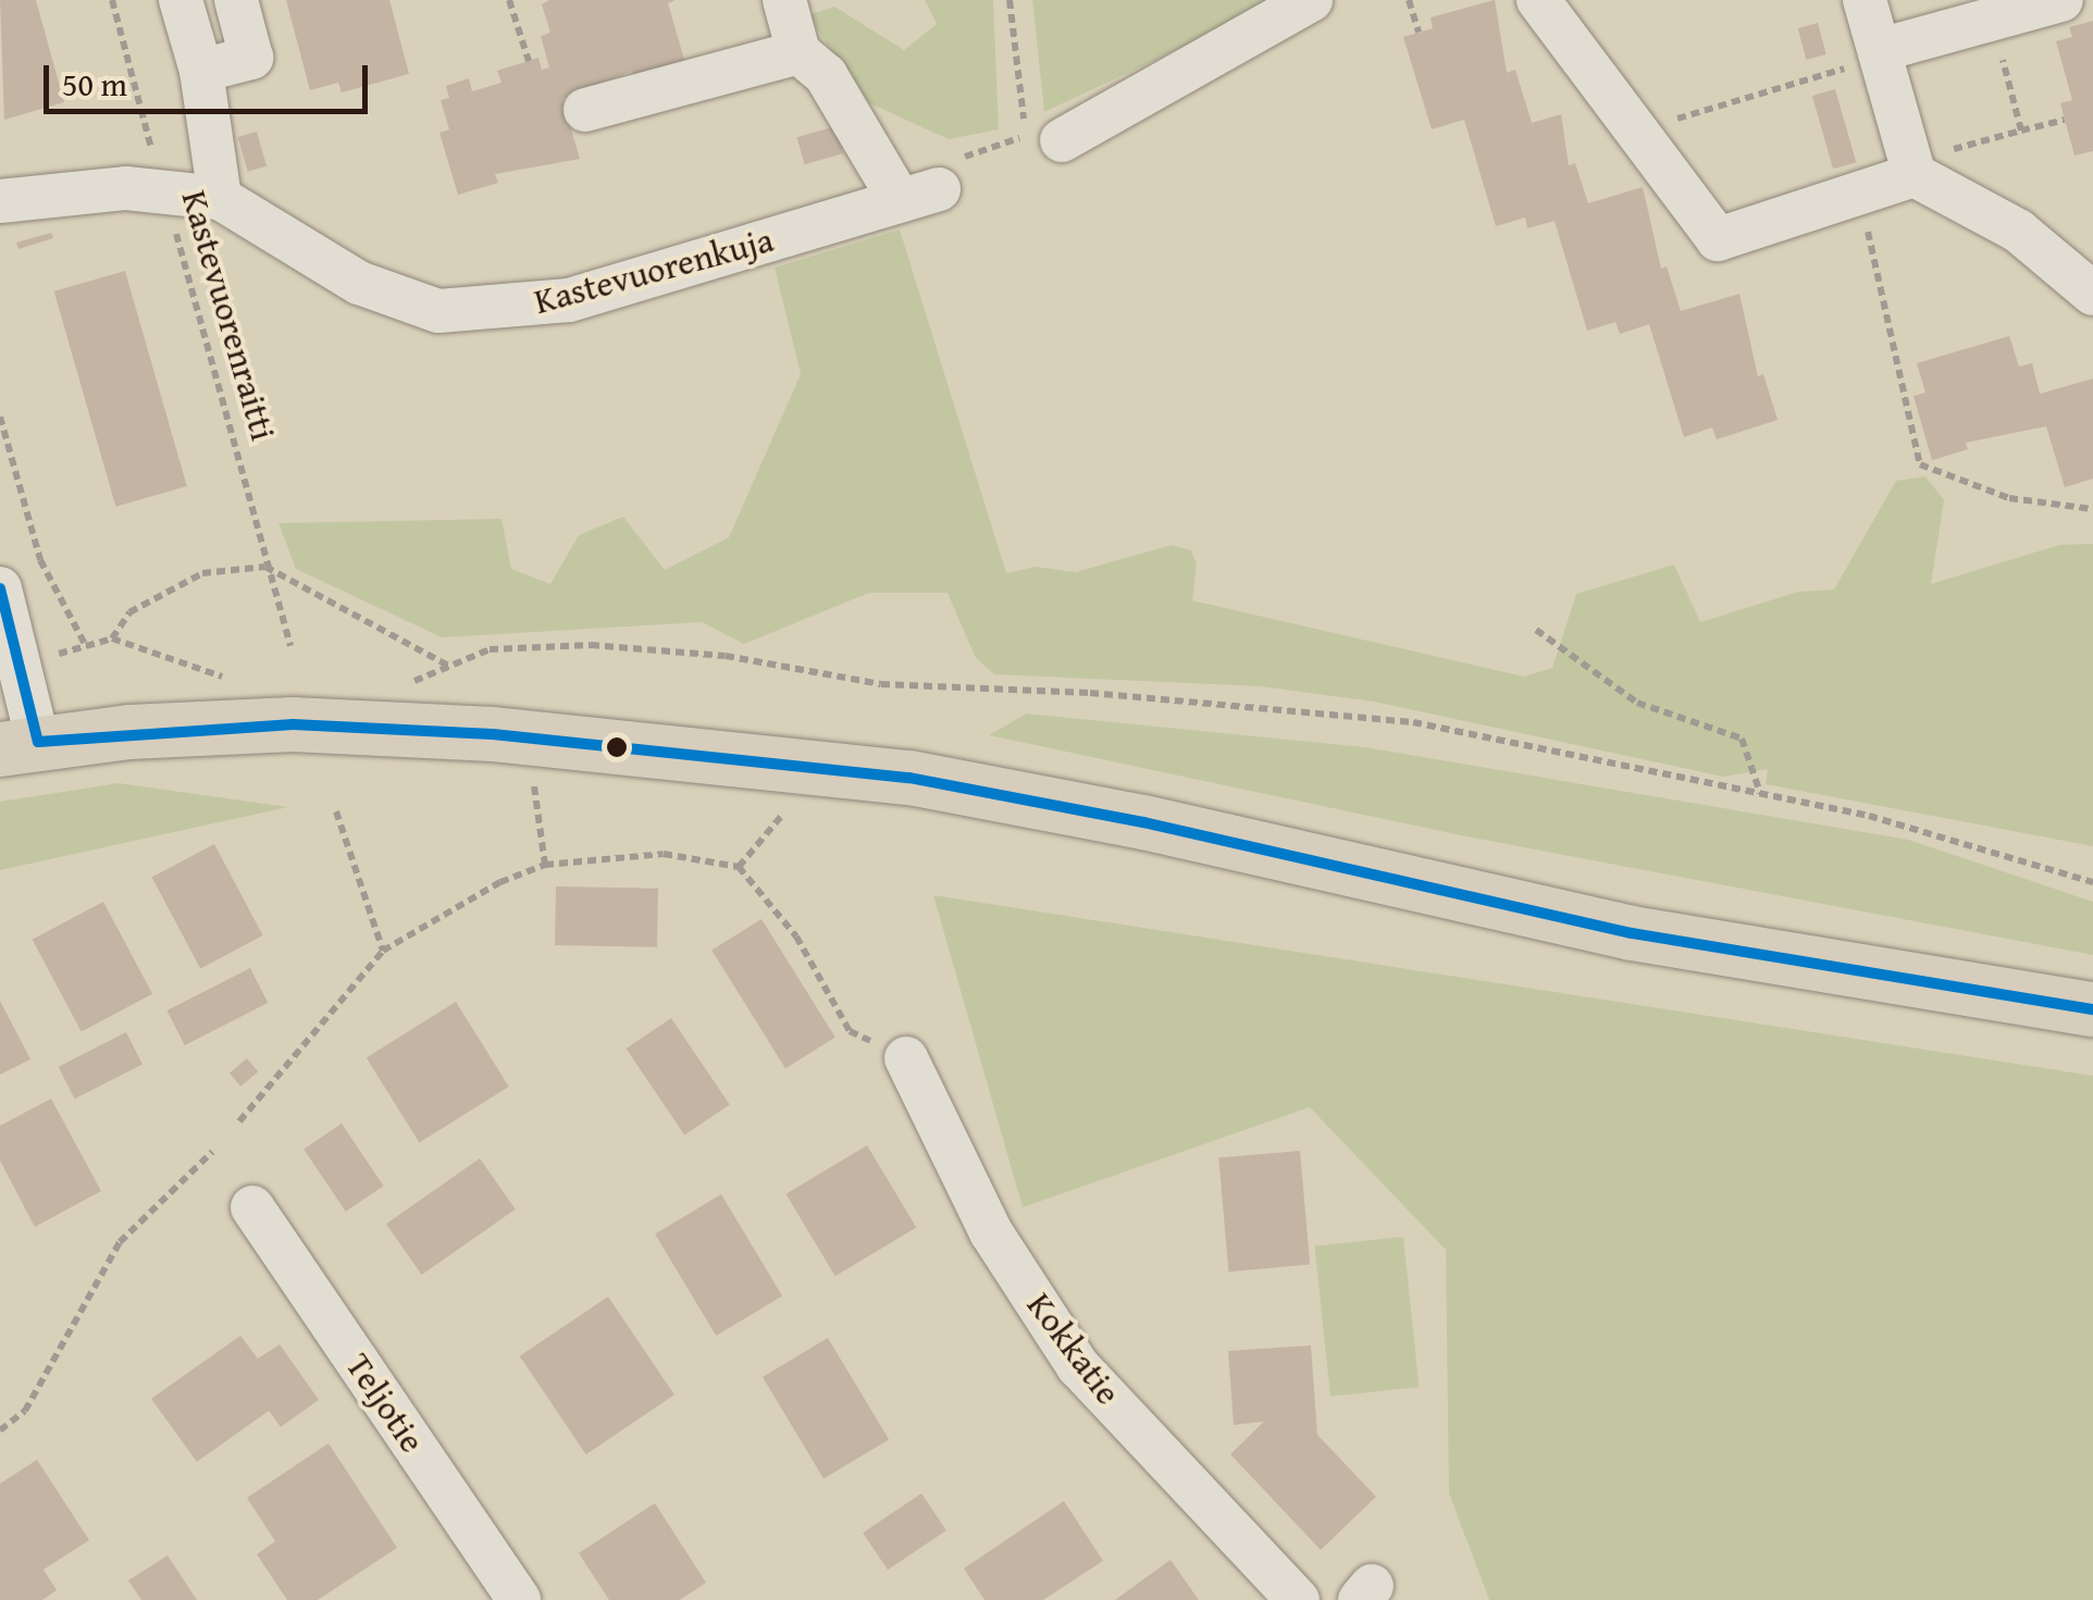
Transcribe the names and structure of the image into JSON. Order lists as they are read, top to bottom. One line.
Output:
{"streets":{"street":["Kastevuorenkuja","Kokkatie","Teljotie"],"path":["Kastevuorenraitti"]},"crossings":[["Kastevuorenkuja","Kastevuorenraitti"]],"scale_bar":"50 m"}
